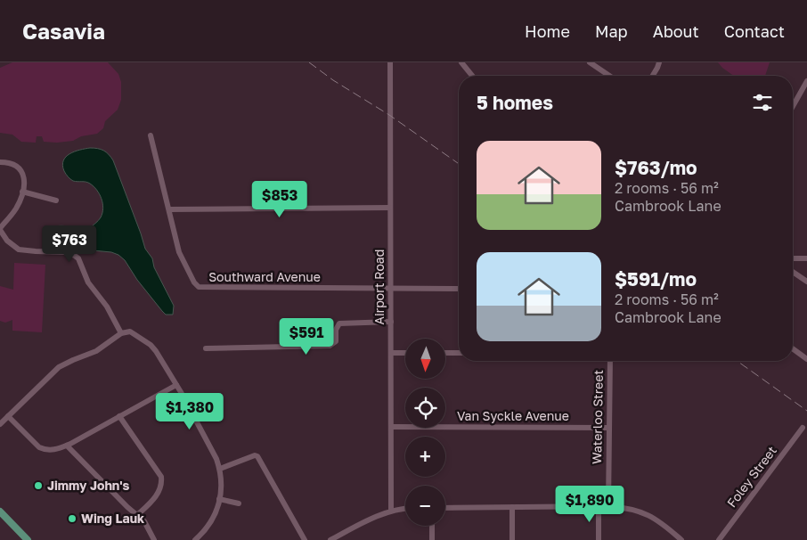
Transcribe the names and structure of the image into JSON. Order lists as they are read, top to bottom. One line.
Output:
{"streets":{"street":["Southward Avenue","Airport Road","Van Syckle Avenue","Waterloo Street","Foley Street"]},"crossings":[["Southward Avenue","Airport Road"],["Airport Road","Van Syckle Avenue"],["Van Syckle Avenue","Waterloo Street"]],"places":["Jimmy John's","Wing Lauk"],"north":"bottom","page":{"header":"Casavia","nav":["Home","Map","About","Contact"],"heading":"5 homes","list":[{"name":"$763/mo","note":"2 rooms · 56 m² · Cambrook Lane"},{"name":"$591/mo","note":"2 rooms · 56 m² · Cambrook Lane"}],"price":["$853","$763","$591","$1,380","$1,890"],"map_buttons":["+","−"]}}
